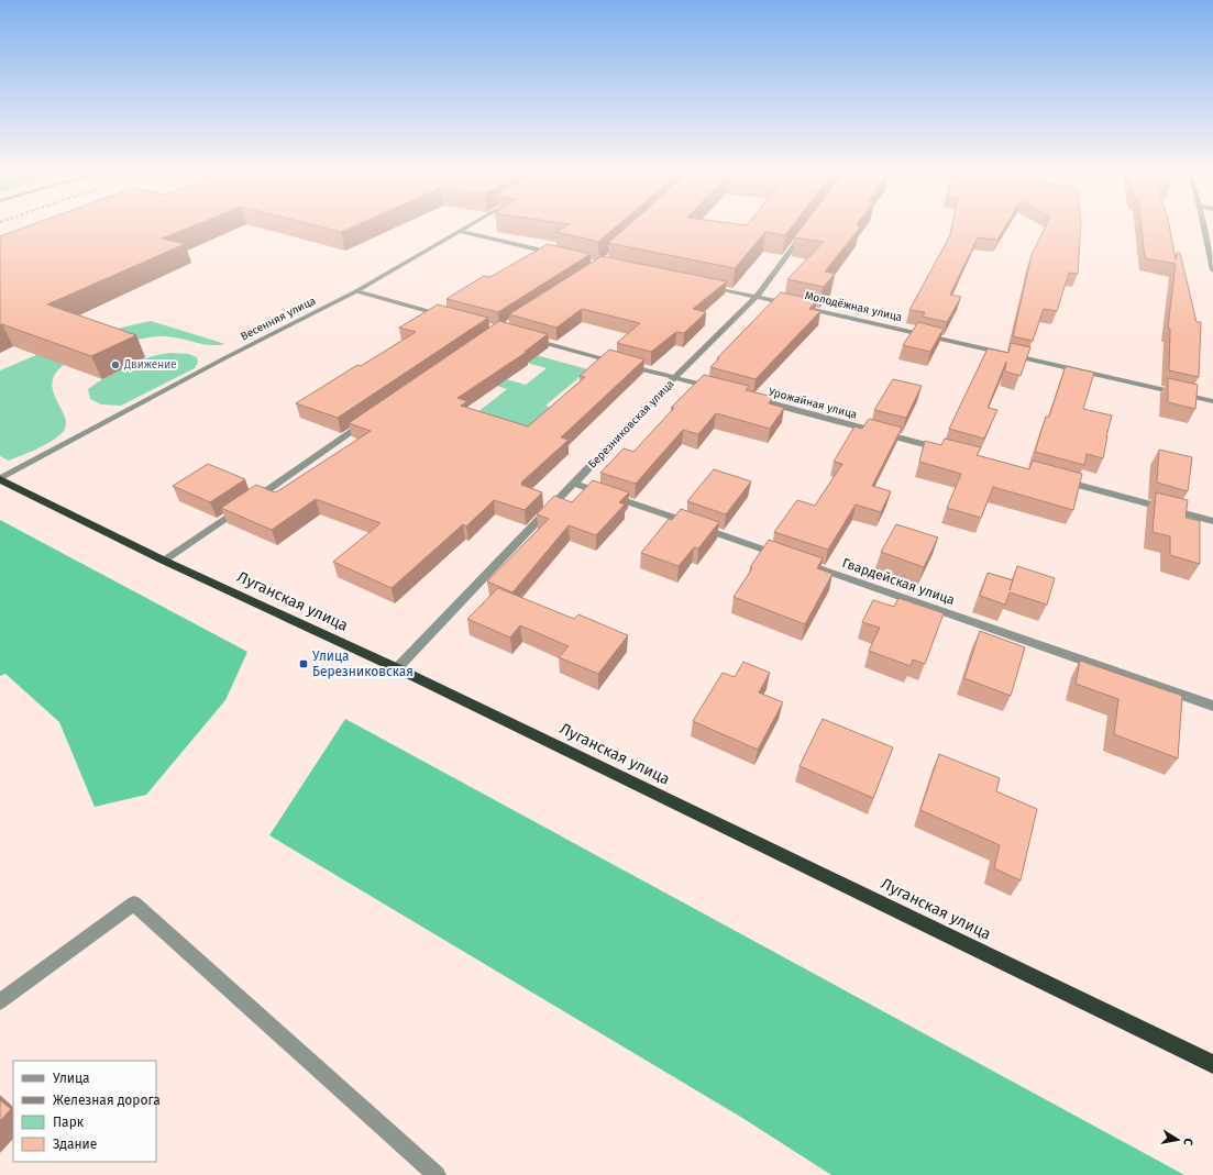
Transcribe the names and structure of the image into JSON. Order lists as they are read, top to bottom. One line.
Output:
{"streets":{"highway":["Луганская улица"],"street":["Молодёжная улица","Весенняя улица","Урожайная улица","Березниковская улица","Гвардейская улица"]},"crossings":[["Молодёжная улица","Березниковская улица"],["Весенняя улица","Луганская улица"],["Березниковская улица","Гвардейская улица"],["Березниковская улица","Луганская улица"]],"places":{"other":["Движение"],"transit":["Улица Березниковская"]},"legend":["Улица","Железная дорога","Парк","Здание"],"north":"right"}
